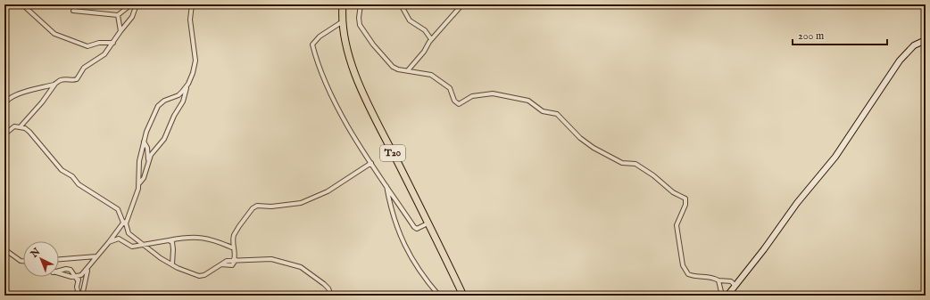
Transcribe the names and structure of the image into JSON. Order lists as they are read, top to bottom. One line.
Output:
{"streets":{"main road":["T20"]},"scale_bar":"200 m","north":"top left"}
